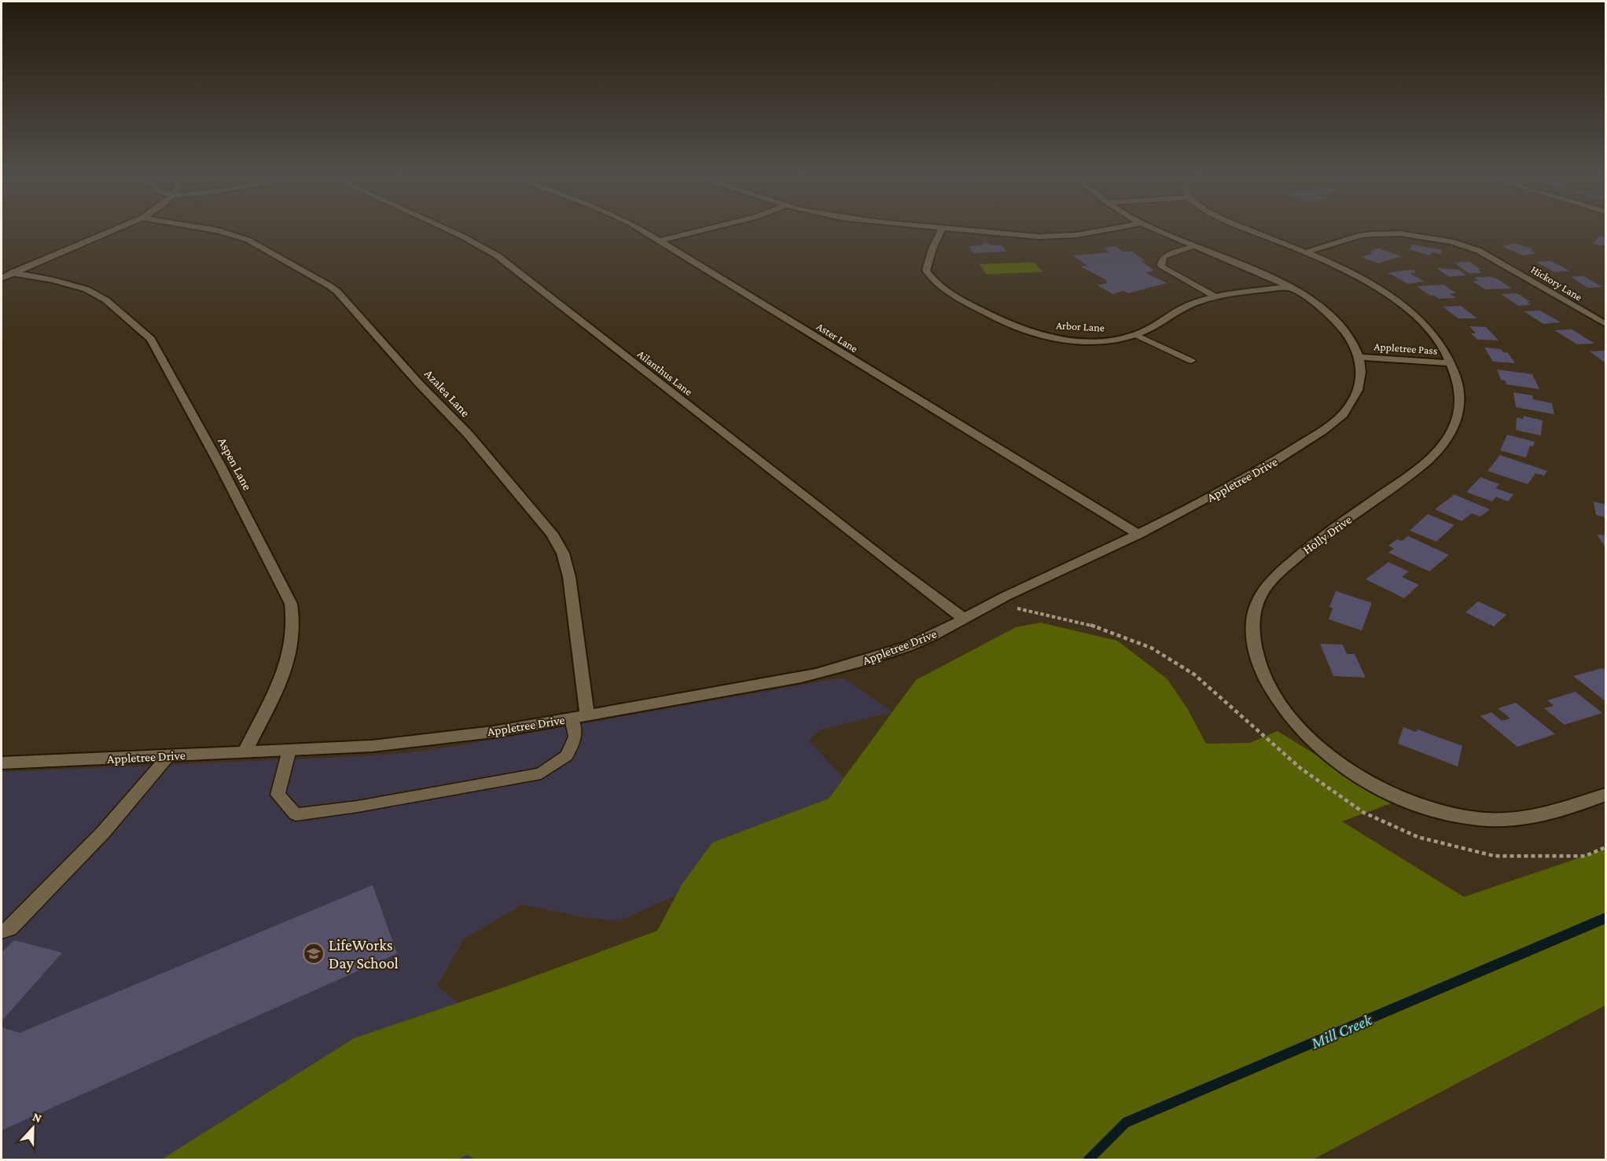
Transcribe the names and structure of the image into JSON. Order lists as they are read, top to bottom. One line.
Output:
{"streets":{"street":["Hickory Lane","Arbor Lane","Aster Lane","Appletree Pass","Ailanthus Lane","Azalea Lane","Aspen Lane","Appletree Drive","Holly Drive"]},"crossings":[["Hickory Lane","Holly Drive"],["Arbor Lane","Appletree Drive"],["Aster Lane","Appletree Drive"],["Appletree Pass","Appletree Drive"],["Appletree Pass","Holly Drive"],["Ailanthus Lane","Appletree Drive"],["Azalea Lane","Appletree Drive"],["Aspen Lane","Appletree Drive"]],"water":["Mill Creek"],"places":{"school or university":["LifeWorks Day School"]},"north":"top"}
